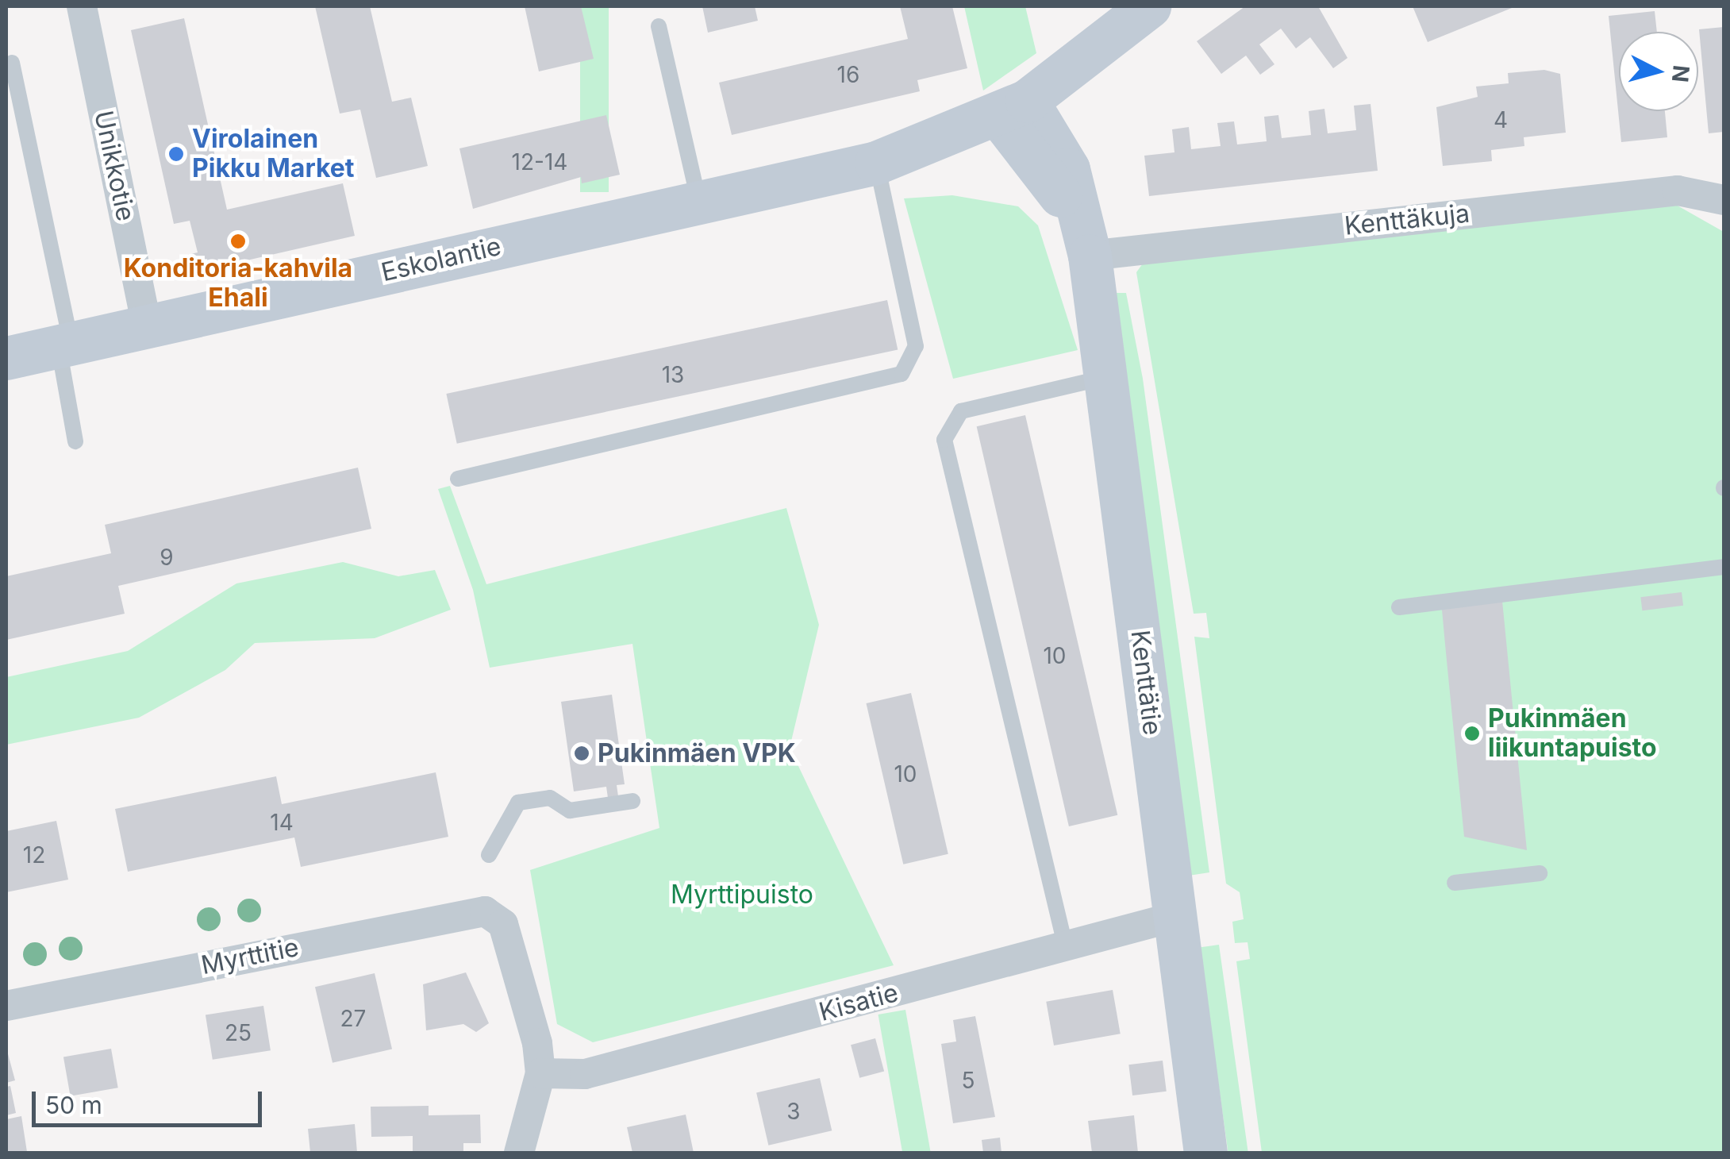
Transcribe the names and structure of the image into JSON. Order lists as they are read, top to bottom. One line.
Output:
{"streets":{"street":["Unikkotie","Kenttäkuja","Eskolantie","Kenttätie","Myrttitie","Kisatie"]},"crossings":[["Unikkotie","Eskolantie"],["Kenttäkuja","Kenttätie"],["Eskolantie","Kenttätie"],["Kenttätie","Kisatie"],["Myrttitie","Kisatie"]],"parks":["Myrttipuisto"],"places":["Virolainen Pikku Market","Konditoria-kahvila Ehali","Pukinmäen liikuntapuisto","Pukinmäen VPK"],"house_numbers":["16","4","12-14","13","9","10","10","14","12","27","25","5","3"],"scale_bar":"50 m","north":"right"}
